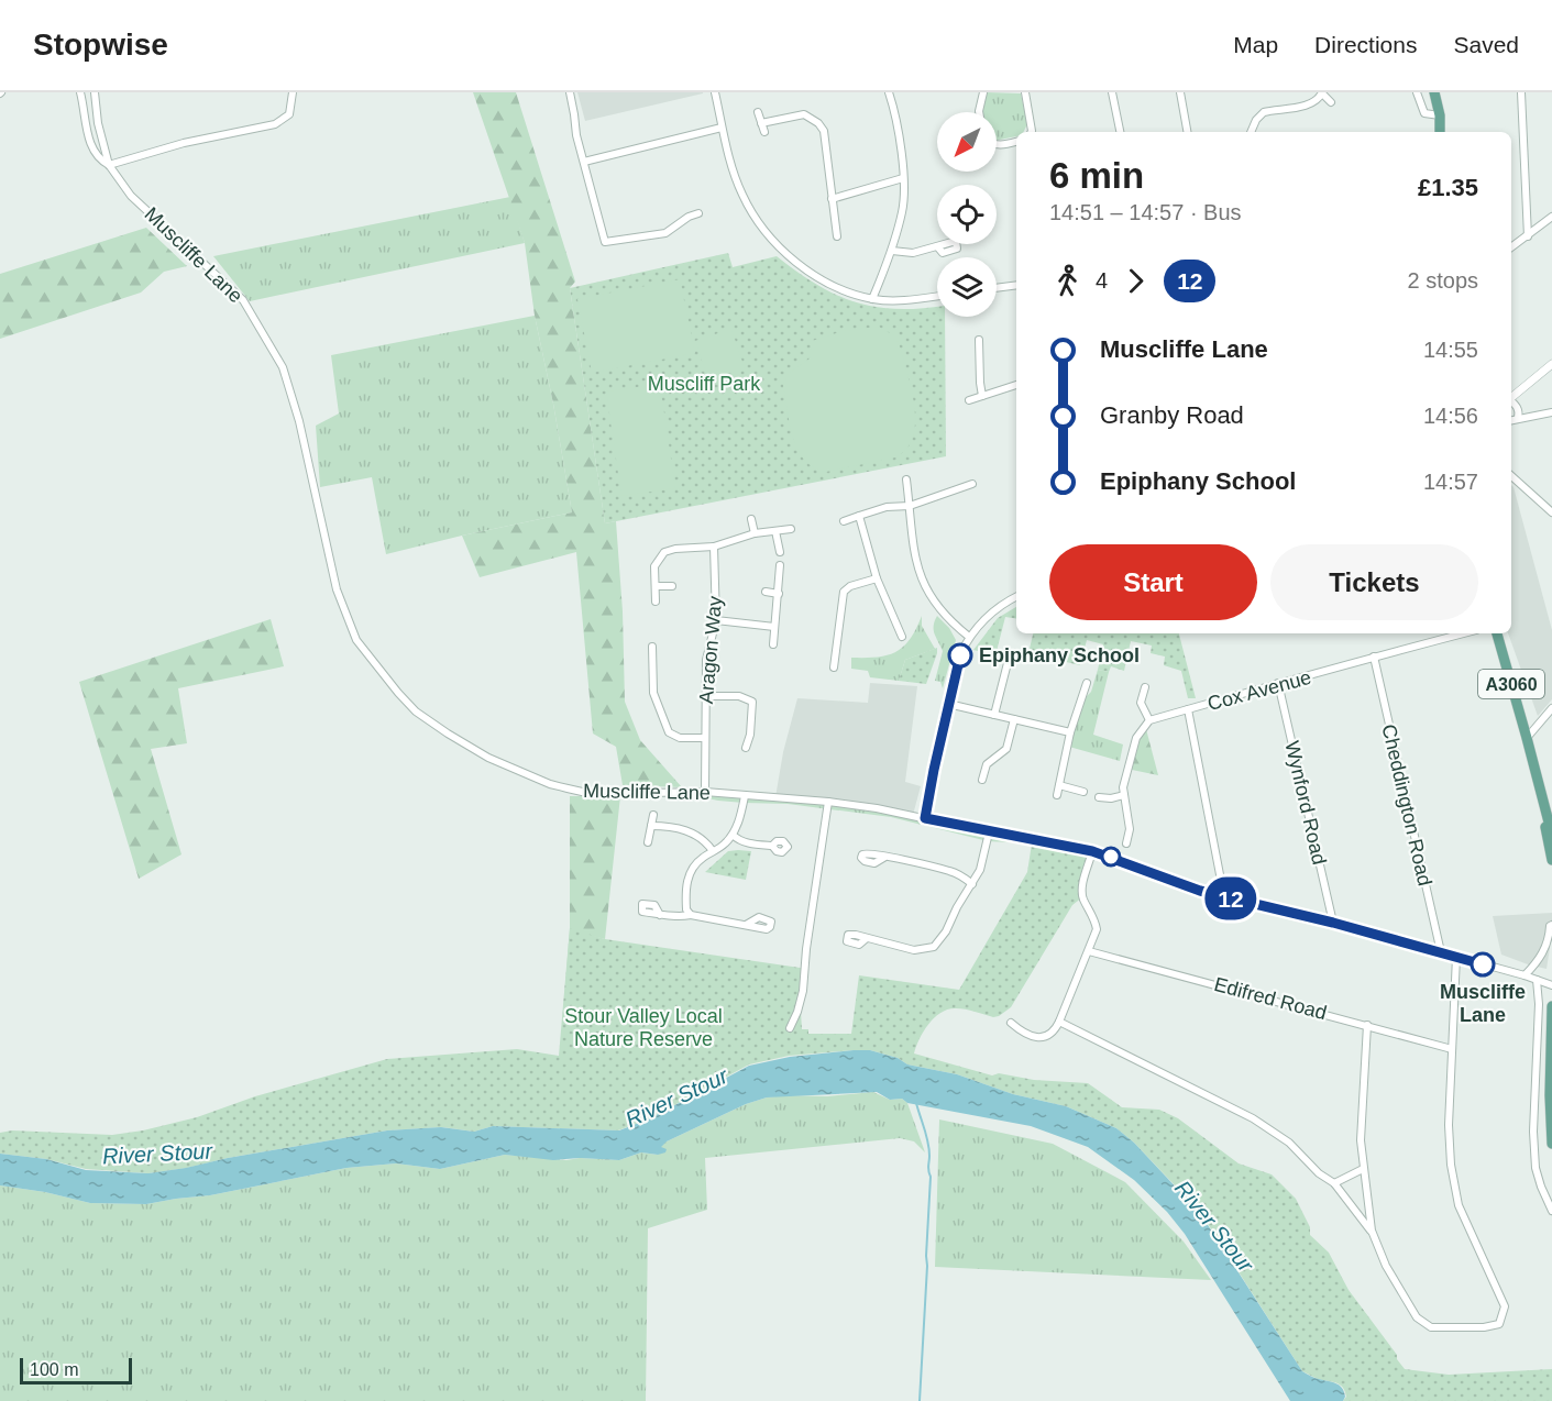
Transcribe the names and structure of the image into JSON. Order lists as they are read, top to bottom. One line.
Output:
{"streets":{"main road":["A3060"],"street":["Muscliffe Lane","Aragon Way","Cox Avenue","Wynford Road","Cheddington Road","Edifred Road"]},"crossings":[["Muscliffe Lane","Aragon Way"],["Muscliffe Lane","Cox Avenue"],["Muscliffe Lane","Wynford Road"],["Muscliffe Lane","Cheddington Road"],["Cox Avenue","Wynford Road"],["Cox Avenue","Cheddington Road"]],"water":["River Stour"],"parks":["Muscliff Park","Stour Valley Local Nature Reserve"],"places":["Epiphany School","Muscliffe Lane"],"lines":["bus line 12"],"scale_bar":"100 m","north":"bottom left","page":{"header":"Stopwise","nav":["Map","Directions","Saved"],"on_map":"12","heading":["6 min","14:51 – 14:57 · Bus","£1.35"],"legs":["4","12","2 stops"],"list":[{"name":"Muscliffe Lane","value":"14:55"},{"name":"Granby Road","value":"14:56"},{"name":"Epiphany School","value":"14:57"}],"buttons":["Start","Tickets"],"scale":"100 m"}}
